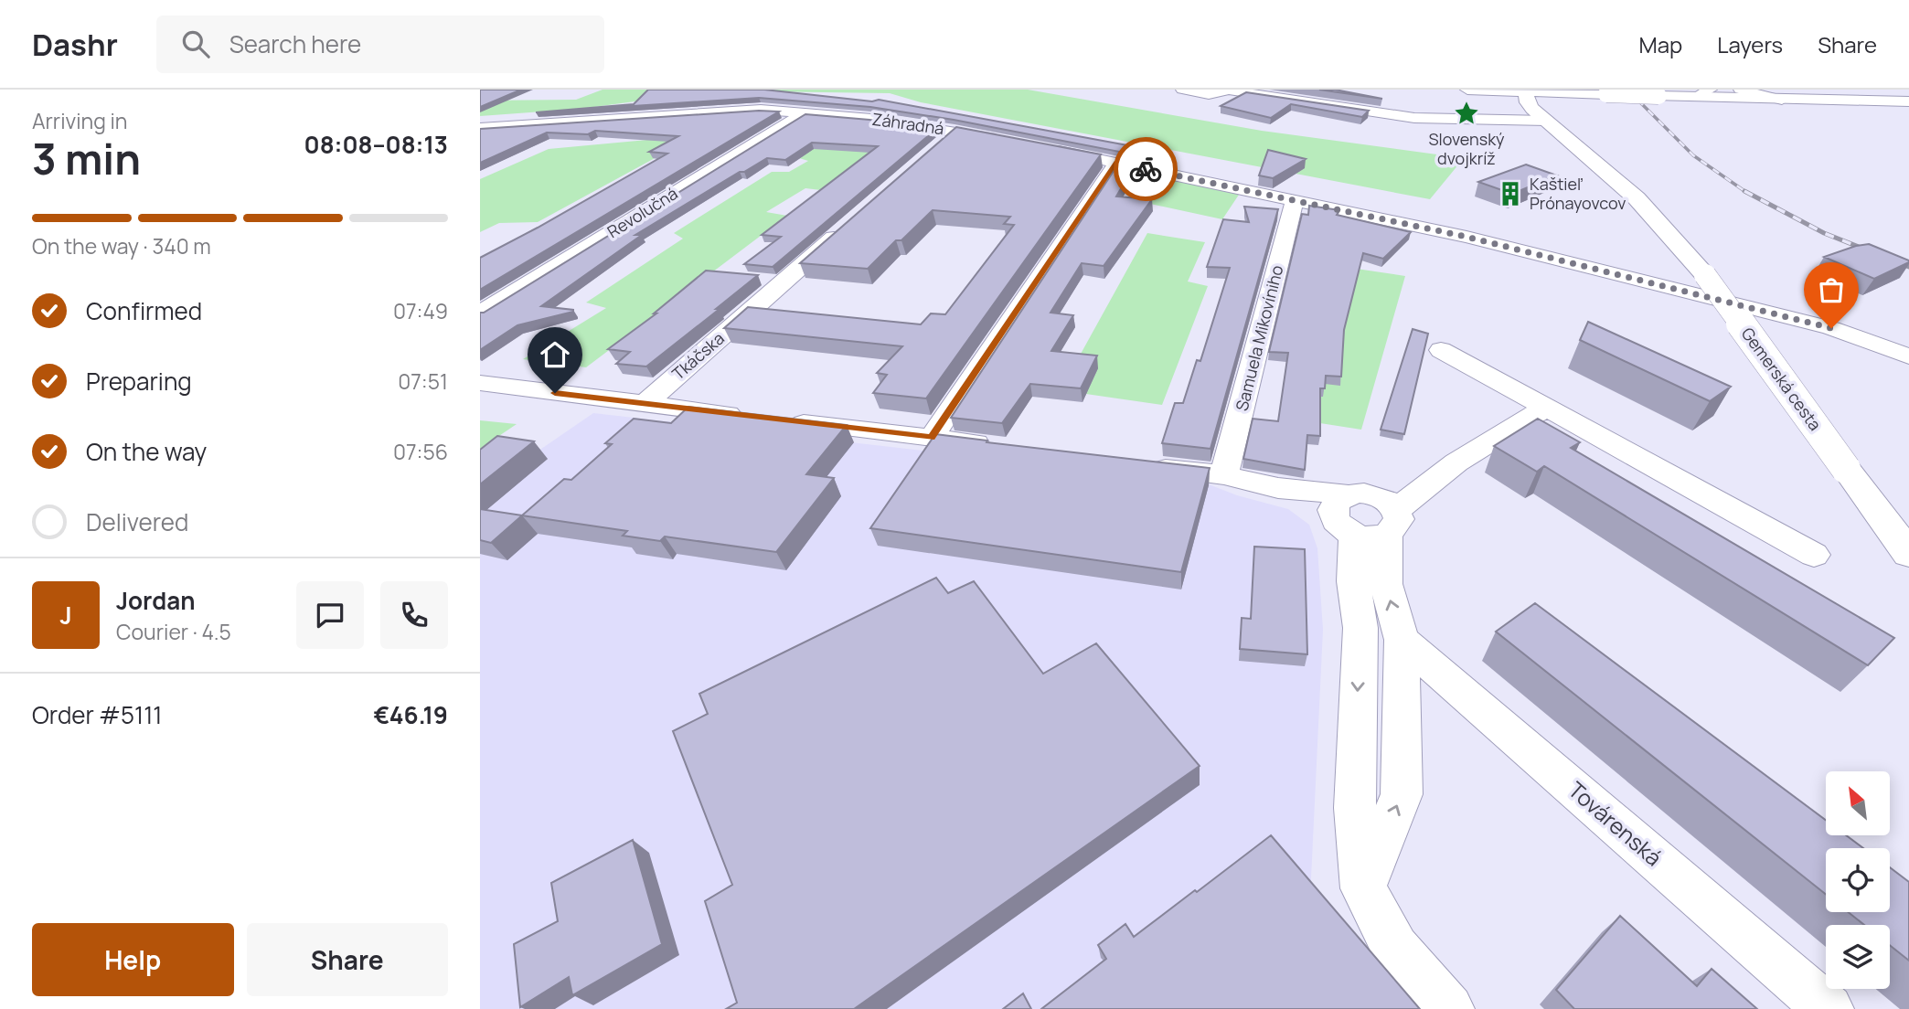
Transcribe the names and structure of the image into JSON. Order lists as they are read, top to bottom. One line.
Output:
{"streets":{"main road":["Gemerská cesta"],"street":["Záhradná","Revolučná","Samuela Mikovíniho","Tkáčska","Továrenská"]},"crossings":[["Záhradná","Revolučná"],["Samuela Mikovíniho","Gemerská cesta"]],"places":{"place":["Slovenský dvojkríž"],"building":["Kaštieľ Prónayovcov"]},"north":"top left","page":{"header":"Dashr","search":"Search here","nav":["Map","Layers","Share"],"heading":["3 min","Arriving in","08:08–08:13"],"panel":["Jordan","Courier · 4.5","Order #5111","€46.19"],"bar":"On the way · 340 m","list":[["Confirmed","07:49"],["Preparing","07:51"],["On the way","07:56"],"Delivered"],"round":"J","buttons":["Help","Share"]}}
